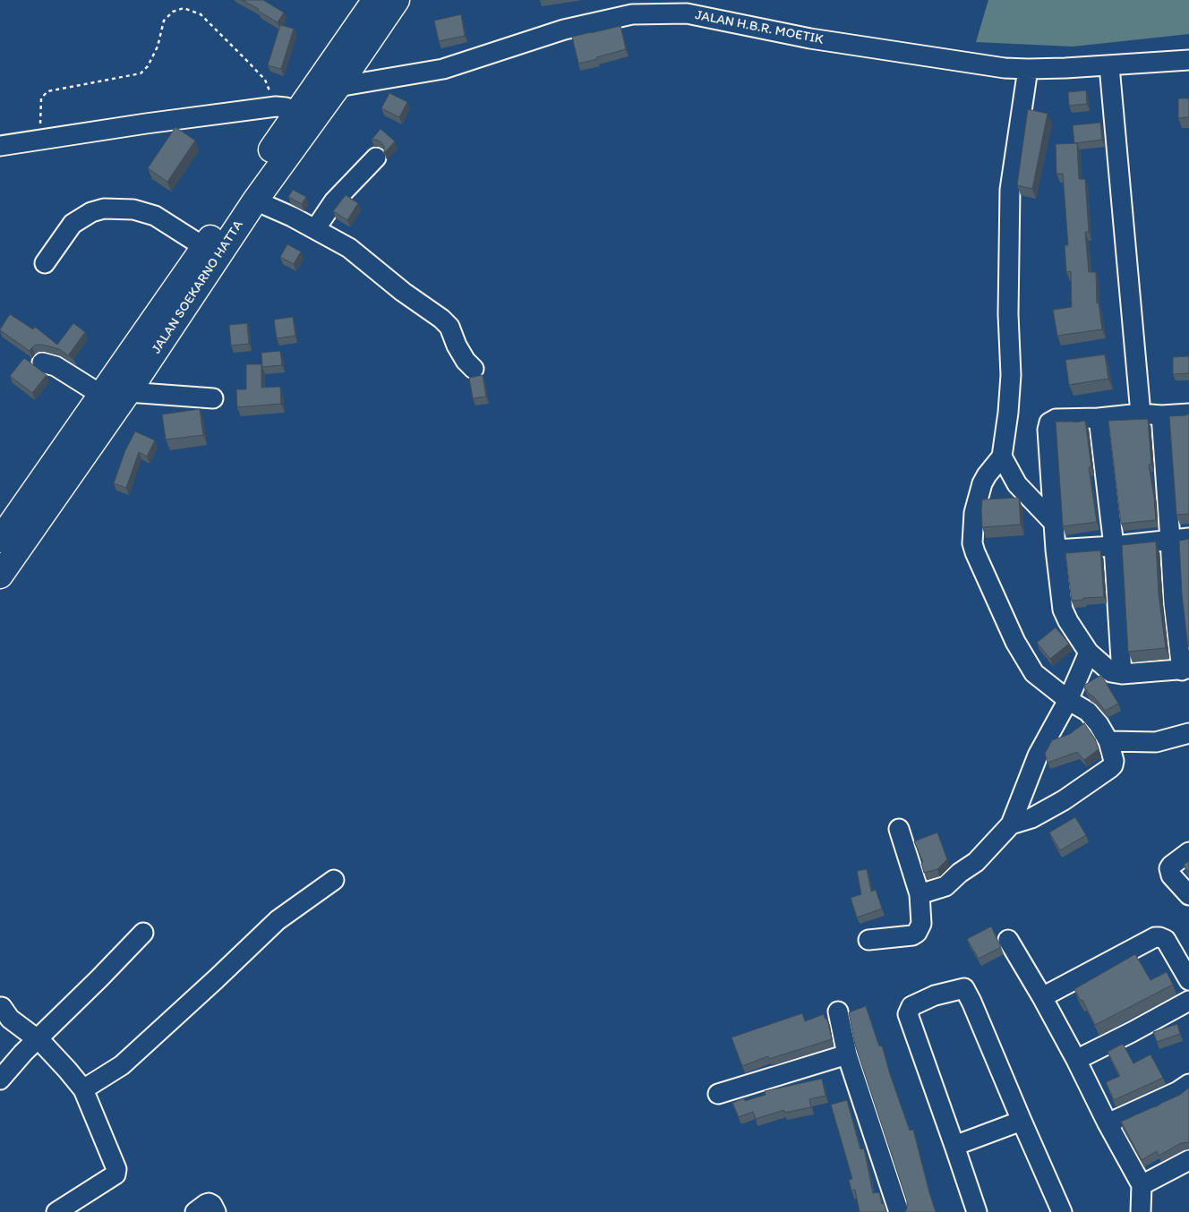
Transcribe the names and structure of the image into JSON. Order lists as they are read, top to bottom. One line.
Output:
{"streets":{"highway":["JALAN SOEKARNO HATTA"],"street":["JALAN H.B.R. MOETIK"]},"crossings":[["JALAN H.B.R. MOETIK","JALAN SOEKARNO HATTA"]]}
